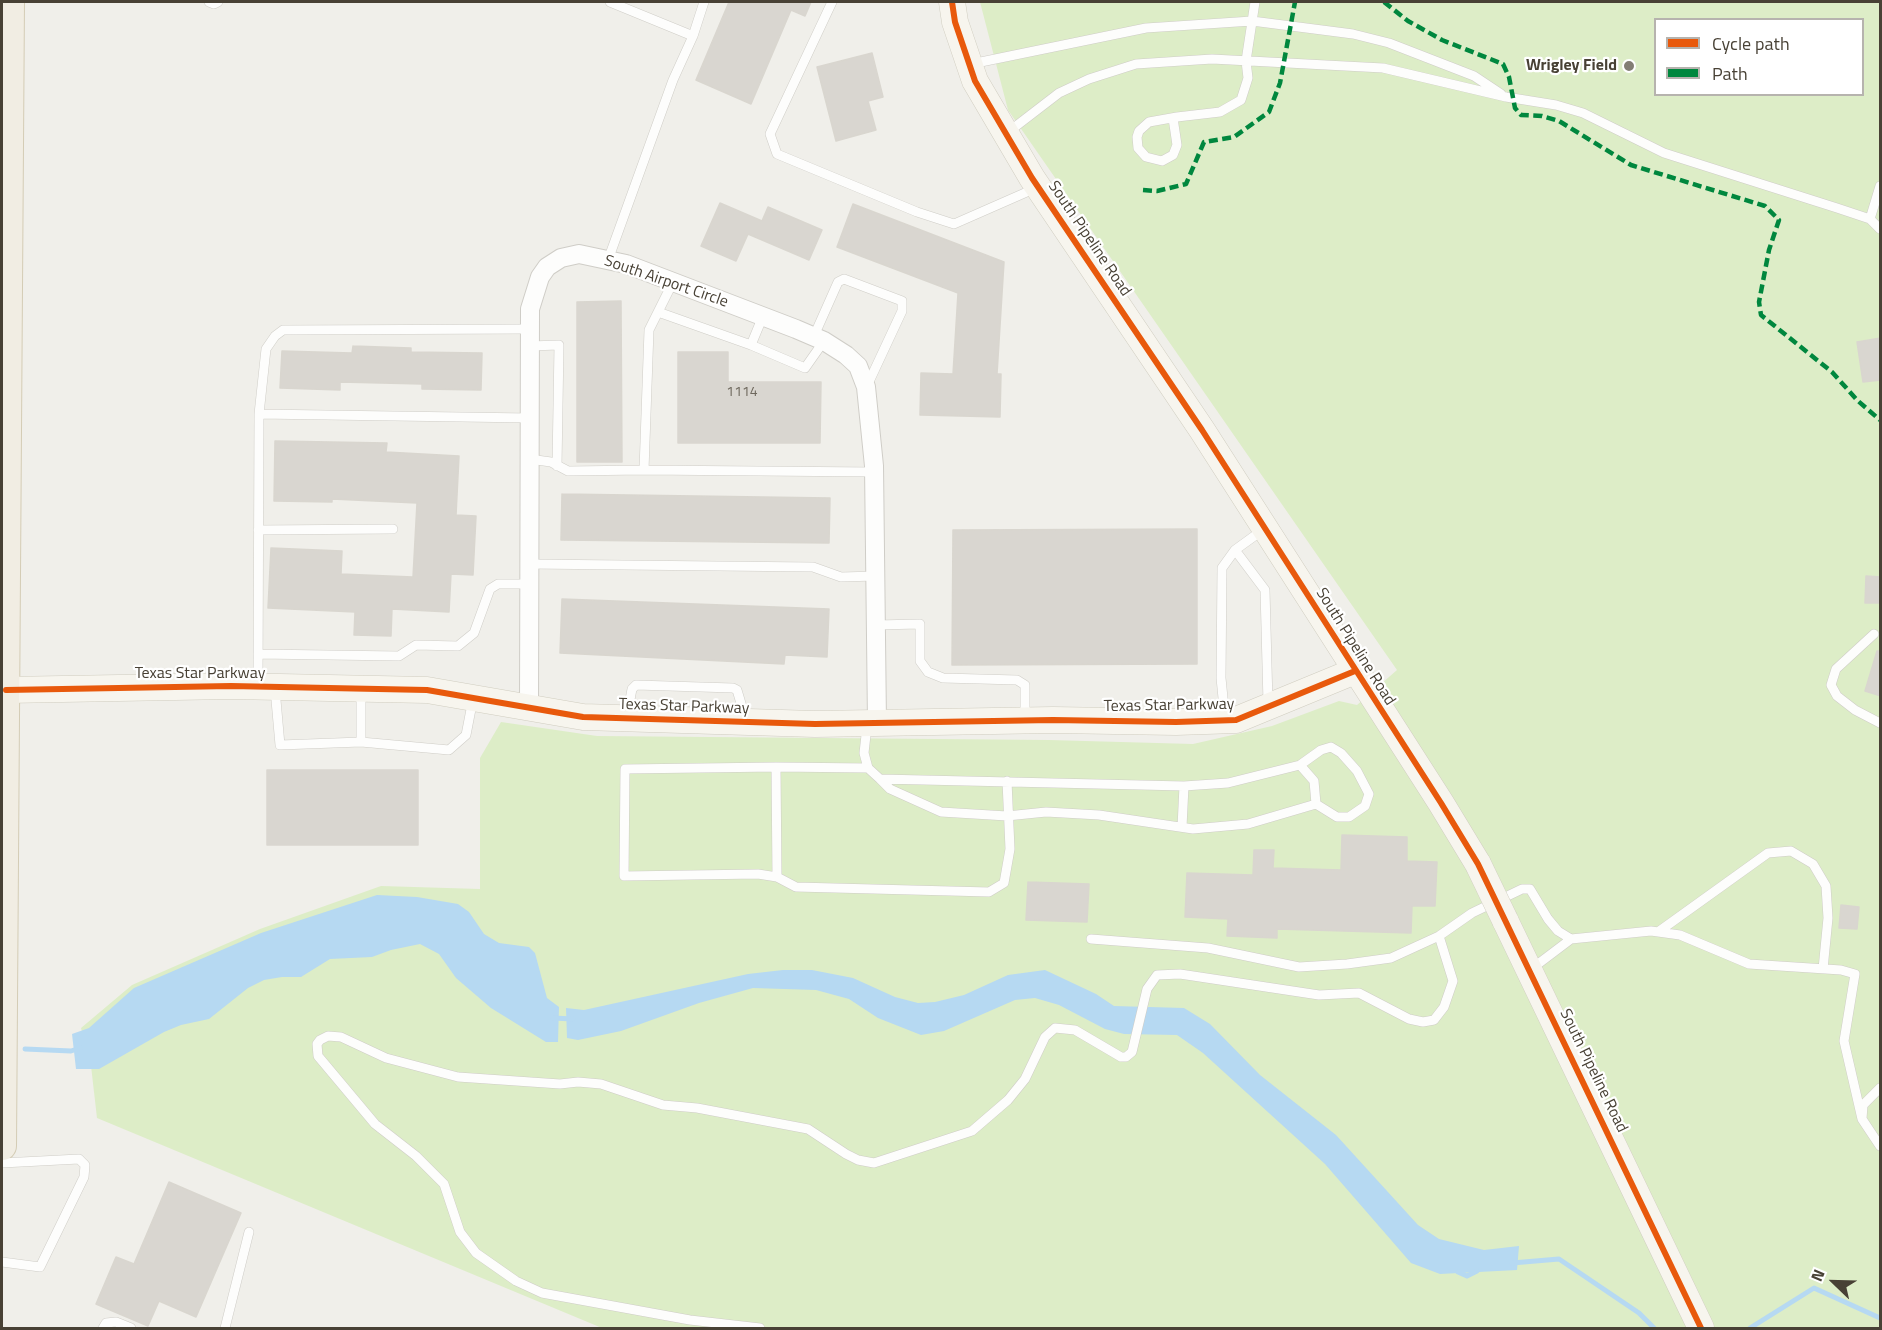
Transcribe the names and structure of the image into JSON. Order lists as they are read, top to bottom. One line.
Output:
{"streets":{"street":["South Pipeline Road","South Airport Circle","Texas Star Parkway"]},"crossings":[["South Pipeline Road","Texas Star Parkway"],["South Airport Circle","Texas Star Parkway"]],"places":["Wrigley Field"],"house_numbers":["1114"],"legend":["Cycle path","Path"],"north":"top left"}
